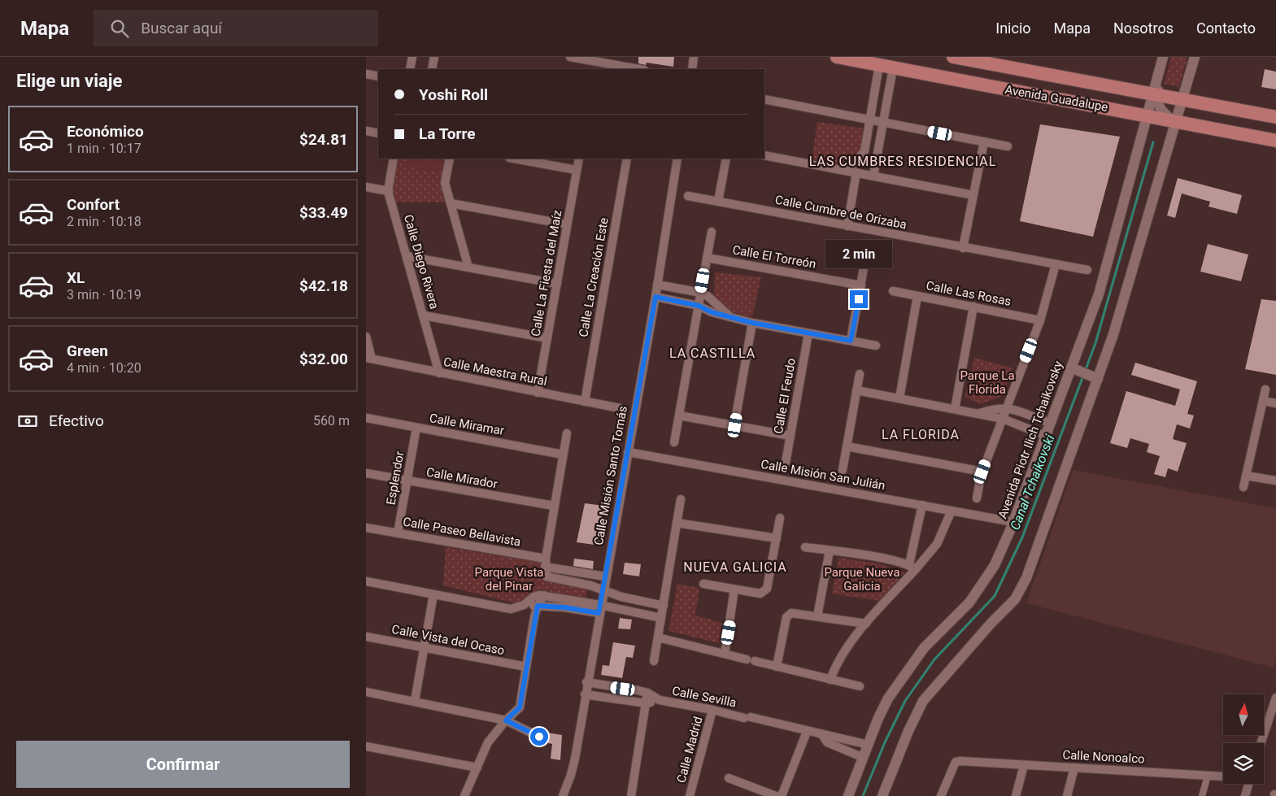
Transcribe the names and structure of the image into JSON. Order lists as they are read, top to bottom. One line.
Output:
{"streets":{"main road":["Avenida Guadalupe"],"street":["Calle Cumbre de Orizaba","Calle El Torreón","Calle Diego Rivera","Calle La Fiesta del Maíz","Calle La Creación Este","Calle Las Rosas","Calle Maestra Rural","Calle El Feudo","Calle Miramar","Avenida Piotr Ilich Tchaikovsky","Calle Misión San Julián","Calle Misión Santo Tomás","Esplendor","Calle Mirador","Calle Paseo Bellavista","Calle Vista del Ocaso","Calle Sevilla","Calle Madrid","Calle Nonoalco"]},"crossings":[["Avenida Guadalupe","Avenida Piotr Ilich Tchaikovsky"],["Calle Diego Rivera","Calle Maestra Rural"],["Calle La Fiesta del Maíz","Calle Maestra Rural"],["Calle La Creación Este","Calle Maestra Rural"],["Calle Miramar","Esplendor"],["Avenida Piotr Ilich Tchaikovsky","Calle Misión San Julián"],["Avenida Piotr Ilich Tchaikovsky","Calle Sevilla"],["Calle Misión San Julián","Calle Misión Santo Tomás"],["Calle Misión Santo Tomás","Calle Paseo Bellavista"],["Calle Misión Santo Tomás","Calle Sevilla"],["Esplendor","Calle Mirador"],["Esplendor","Calle Paseo Bellavista"],["Calle Sevilla","Calle Madrid"]],"districts":["LAS CUMBRES RESIDENCIAL","LA CASTILLA","LA FLORIDA","NUEVA GALICIA"],"water":["Canal Tchaikovski"],"parks":["Parque La Florida","Parque Vista del Pinar","Parque Nueva Galicia"],"north":"top","page":{"header":"Mapa","search":"Buscar aquí","nav":["Inicio","Mapa","Nosotros","Contacto"],"heading":"Elige un viaje","banner":["Yoshi Roll","La Torre"],"list":[{"name":"Económico","note":"1 min · 10:17","value":"$24.81"},{"name":"Confort","note":"2 min · 10:18","value":"$33.49"},{"name":"XL","note":"3 min · 10:19","value":"$42.18"},{"name":"Green","note":"4 min · 10:20","value":"$32.00"}],"bubble":"2 min","pay":["Efectivo","560 m"],"buttons":"Confirmar"}}
